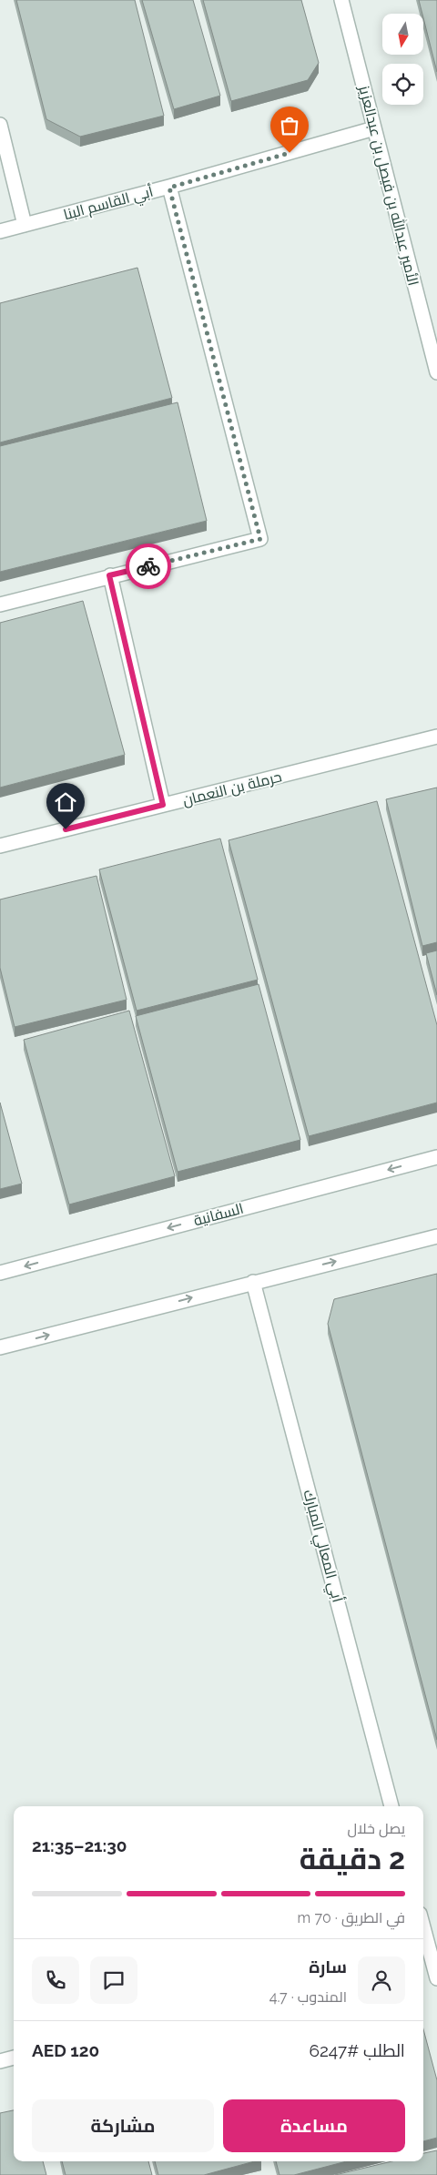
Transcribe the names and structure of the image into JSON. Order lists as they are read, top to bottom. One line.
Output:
{"streets":{"street":["الأمير عبدالله بن فيصل بن عبدالعزيز","أبي القاسم البنا","حرملة بن النعمان","السفانية","أبي المعالي المبارك"]},"crossings":[["الأمير عبدالله بن فيصل بن عبدالعزيز","أبي القاسم البنا"]],"north":"bottom","page":{"heading":["2 دقيقة","يصل خلال","21:30–21:35"],"panel":["سارة","المندوب · 4.7","الطلب #6247","AED 120"],"bar":"في الطريق · 70 m","buttons":["مساعدة","مشاركة"]}}
